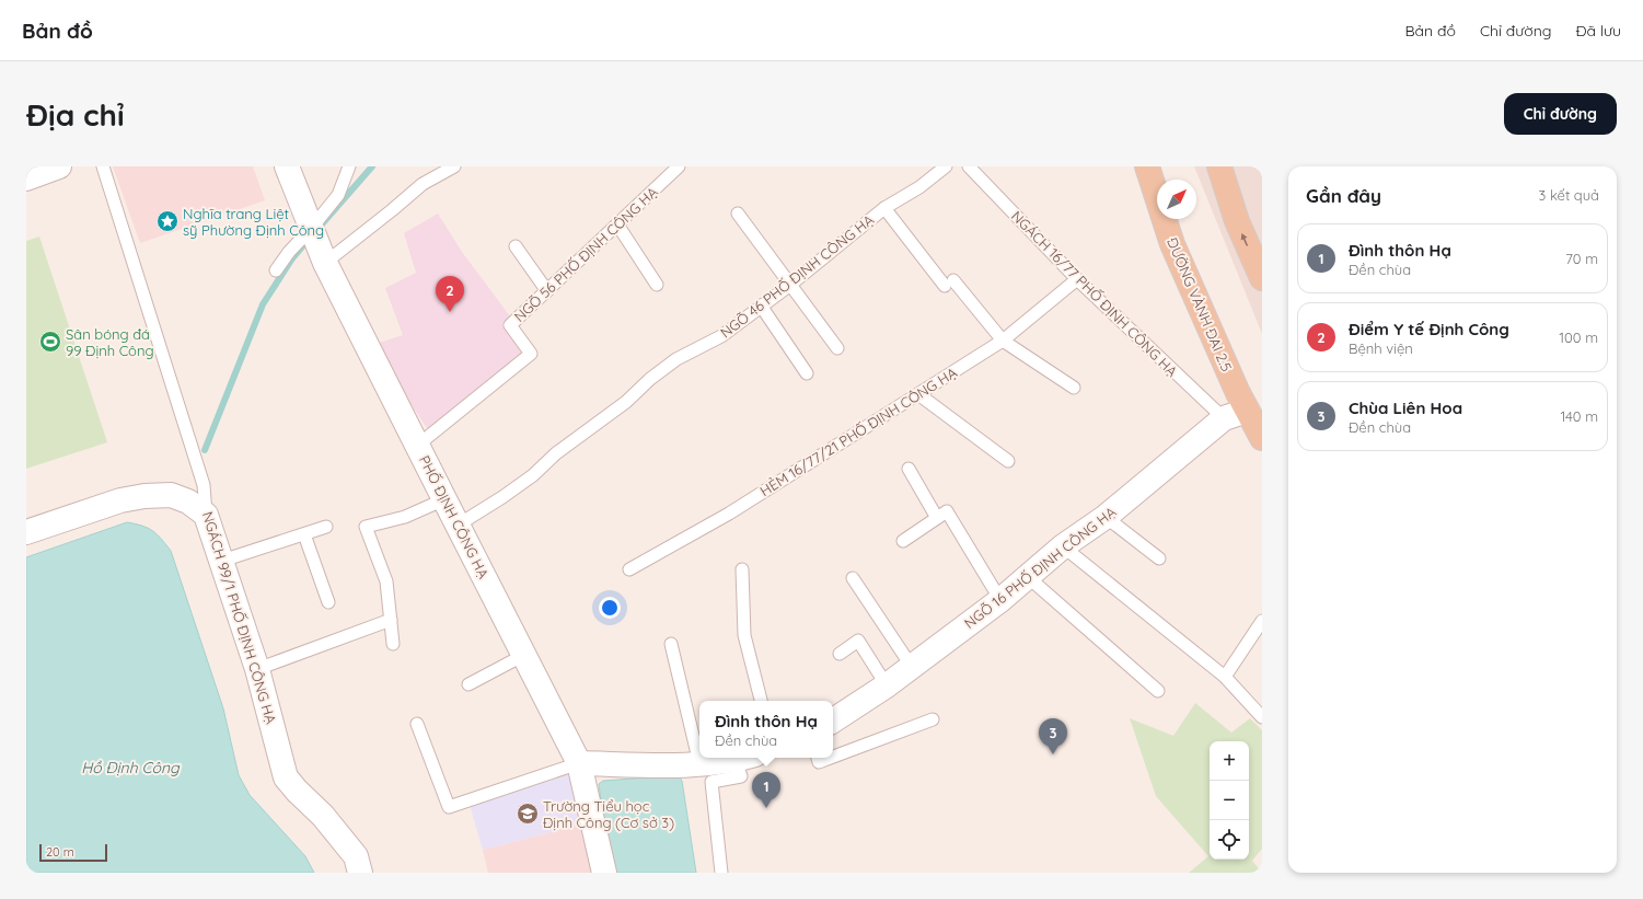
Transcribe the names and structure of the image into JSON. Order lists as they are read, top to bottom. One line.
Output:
{"streets":{"main road":["ĐƯỜNG VÀNH ĐAI 2.5"],"street":["PHỐ ĐỊNH CÔNG HẠ","NGÕ 16 PHỐ ĐỊNH CÔNG HẠ","NGÁCH 99/1 PHỐ ĐỊNH CÔNG HẠ"],"lane":["NGÕ 56 PHỐ ĐỊNH CÔNG HẠ","NGÕ 46 PHỐ ĐỊNH CÔNG HẠ","NGÁCH 16/77 PHỐ ĐỊNH CÔNG HẠ","HẺM 16/77/21 PHỐ ĐỊNH CÔNG HẠ"]},"crossings":[["NGÕ 56 PHỐ ĐỊNH CÔNG HẠ","PHỐ ĐỊNH CÔNG HẠ"],["NGÕ 46 PHỐ ĐỊNH CÔNG HẠ","PHỐ ĐỊNH CÔNG HẠ"],["NGÁCH 16/77 PHỐ ĐỊNH CÔNG HẠ","HẺM 16/77/21 PHỐ ĐỊNH CÔNG HẠ"],["NGÁCH 16/77 PHỐ ĐỊNH CÔNG HẠ","NGÕ 16 PHỐ ĐỊNH CÔNG HẠ"],["ĐƯỜNG VÀNH ĐAI 2.5","NGÕ 16 PHỐ ĐỊNH CÔNG HẠ"]],"water":["Hồ Định Công"],"places":{"place":["Nghĩa trang Liệt sỹ Phường Định Công"],"sports":["Sân bóng đá 99 Định Công"],"school or university":["Trường Tiểu học Định Công (Cơ sở 3)"]},"scale_bar":"20 m","north":"top right","page":{"header":"Bản đồ","nav":["Bản đồ","Chỉ đường","Đã lưu"],"buttons":"Chỉ đường","title":"Địa chỉ","heading":["Gần đây","3 kết quả"],"list":[{"mark":"1","name":"Đình thôn Hạ","note":"Đền chùa","value":"70 m"},{"mark":"2","name":"Điểm Y tế Định Công","note":"Bệnh viện","value":"100 m"},{"mark":"3","name":"Chùa Liên Hoa","note":"Đền chùa","value":"140 m"}],"pins":["2","3","1"],"popup":["Đình thôn Hạ","Đền chùa"],"map_buttons":["+","−"],"scale":"20 m"}}
